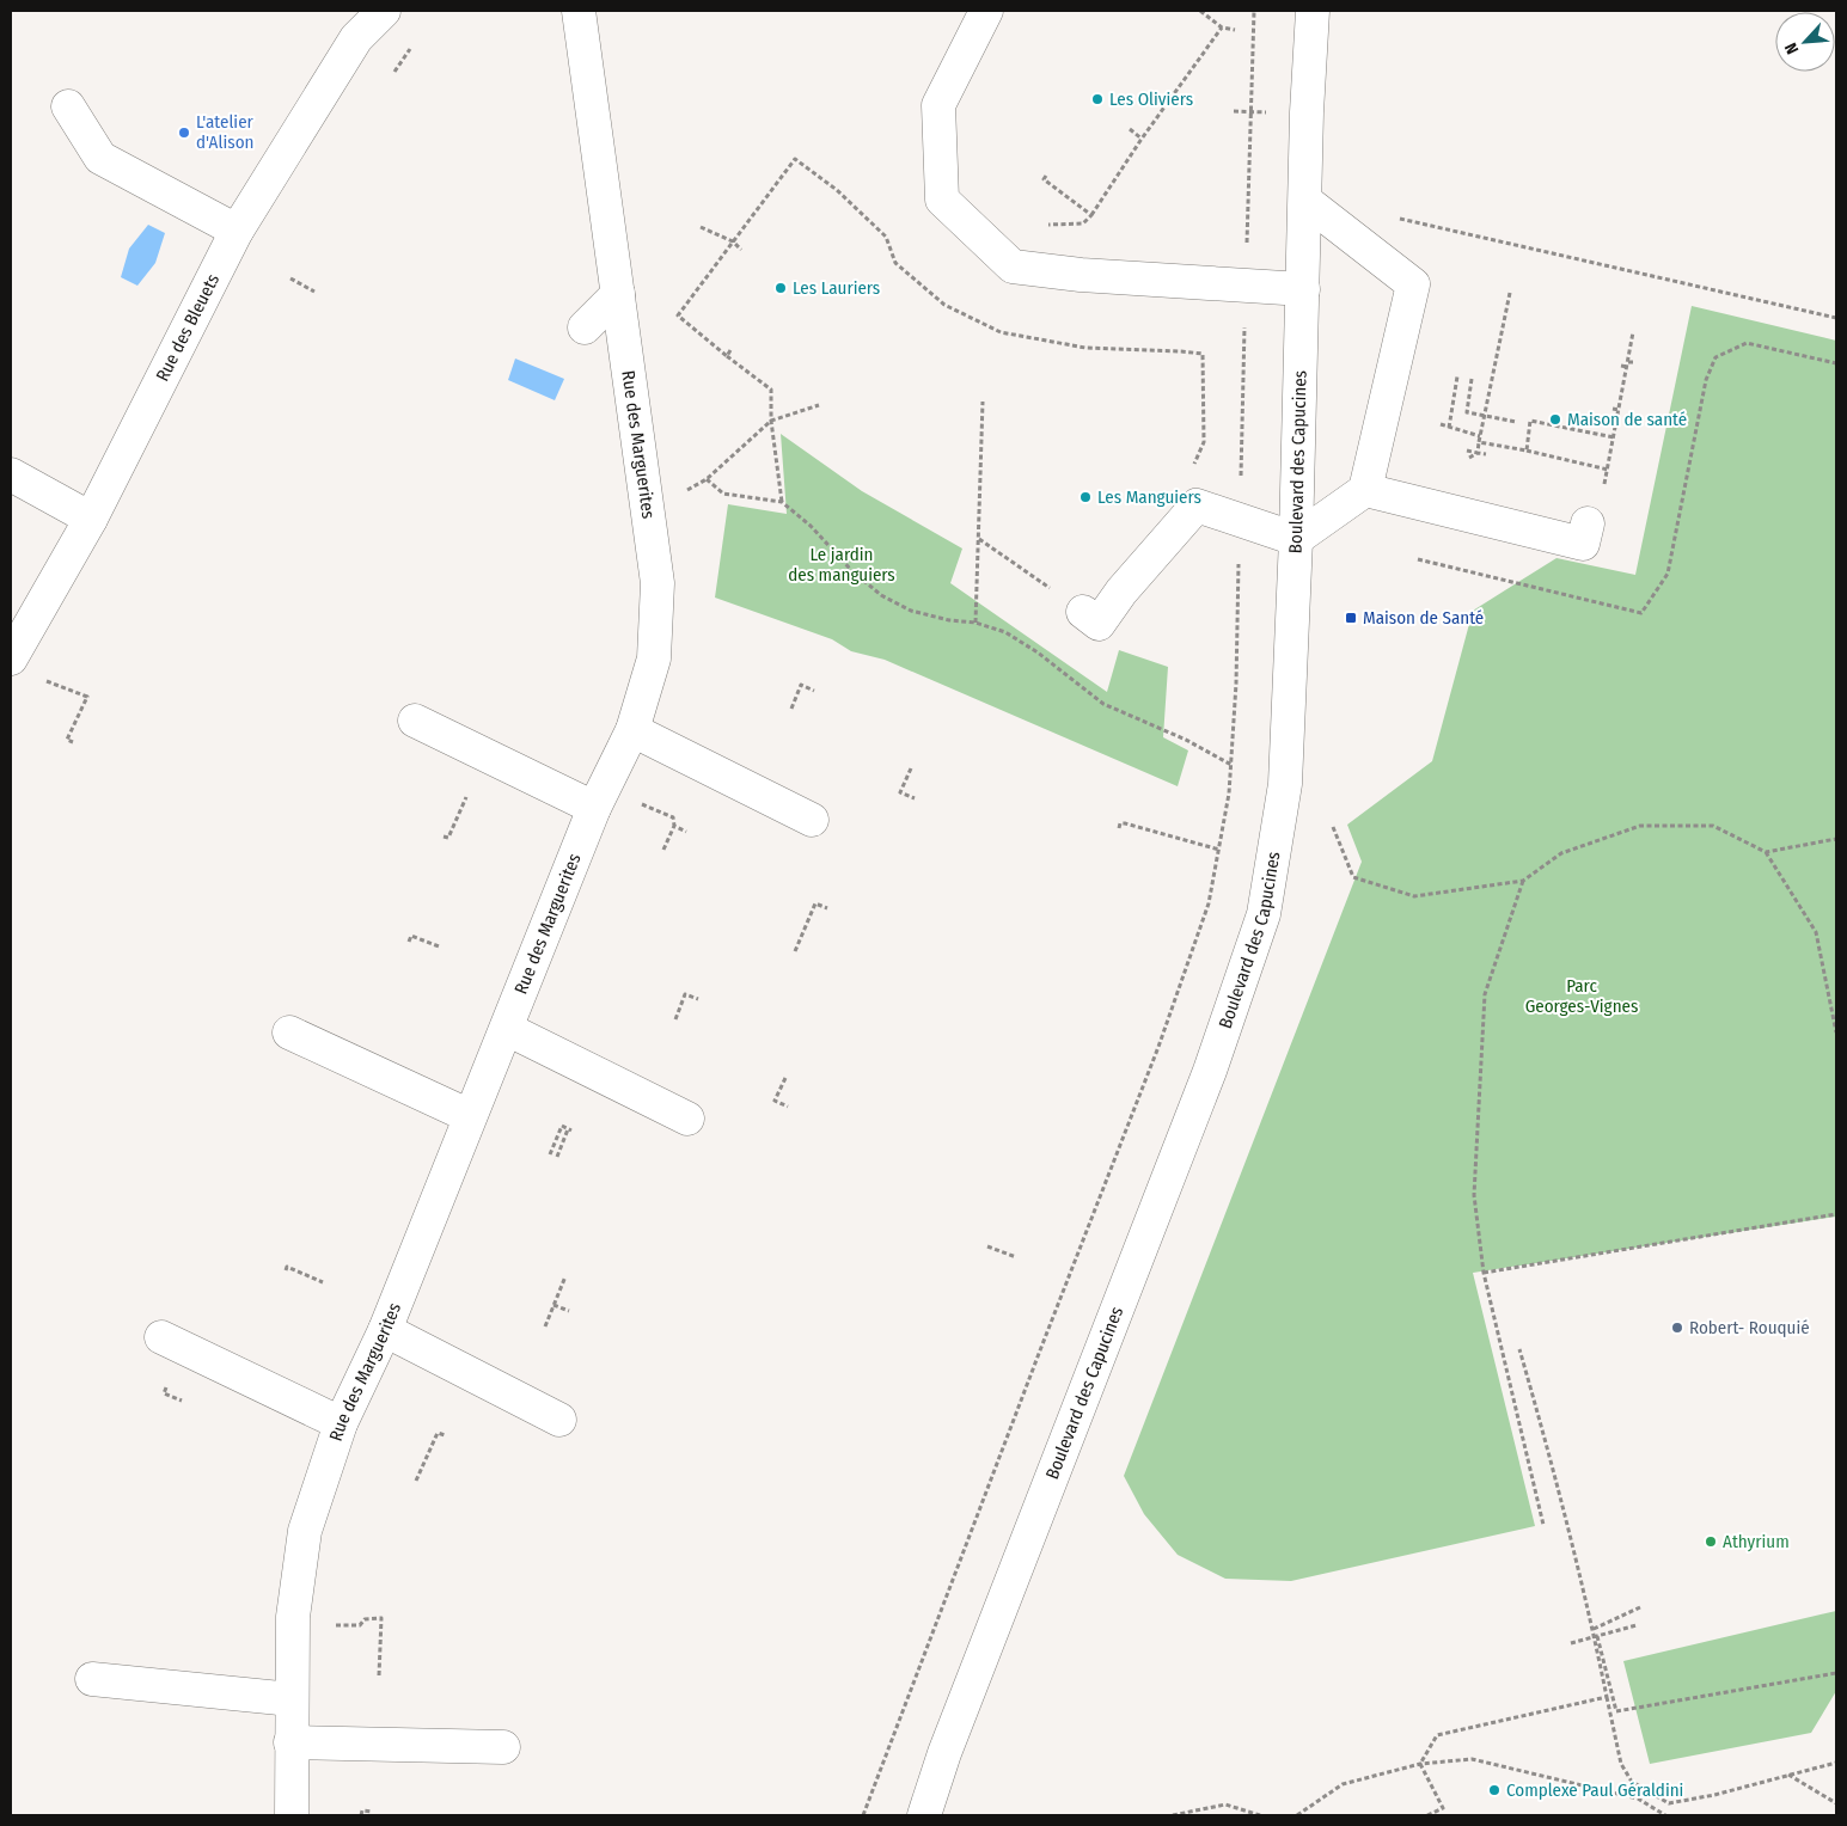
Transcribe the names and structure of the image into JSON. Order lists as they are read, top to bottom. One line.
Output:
{"streets":{"street":["Rue des Bleuets","Rue des Marguerites","Boulevard des Capucines"]},"parks":["Le jardin des manguiers","Parc Georges-Vignes"],"places":{"other":["Les Oliviers","L'atelier d'Alison","Les Lauriers","Maison de santé","Les Manguiers","Robert- Rouquié","Athyrium","Complexe Paul Géraldini"],"transit":["Maison de Santé"]},"north":"bottom left"}
